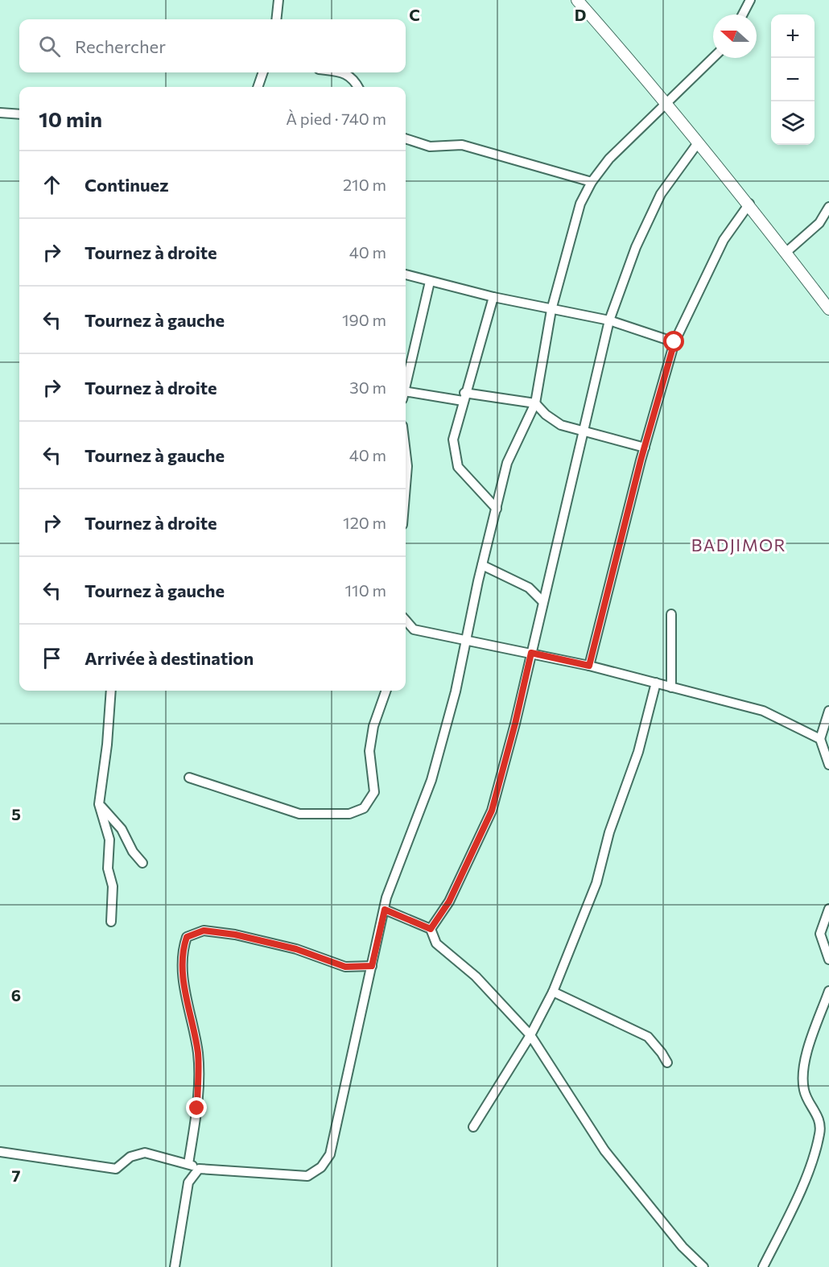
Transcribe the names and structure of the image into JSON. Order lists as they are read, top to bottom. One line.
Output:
{"districts":["BADJIMOR"],"north":"left","page":{"map_buttons":["+","−"],"search":"Rechercher","heading":["10 min","À pied · 740 m"],"list":[["Continuez","210 m"],["Tournez à droite","40 m"],["Tournez à gauche","190 m"],["Tournez à droite","30 m"],["Tournez à gauche","40 m"],["Tournez à droite","120 m"],["Tournez à gauche","110 m"],"Arrivée à destination"]},"grid":{"columns":["C","D"],"rows":["5","6","7"]}}
